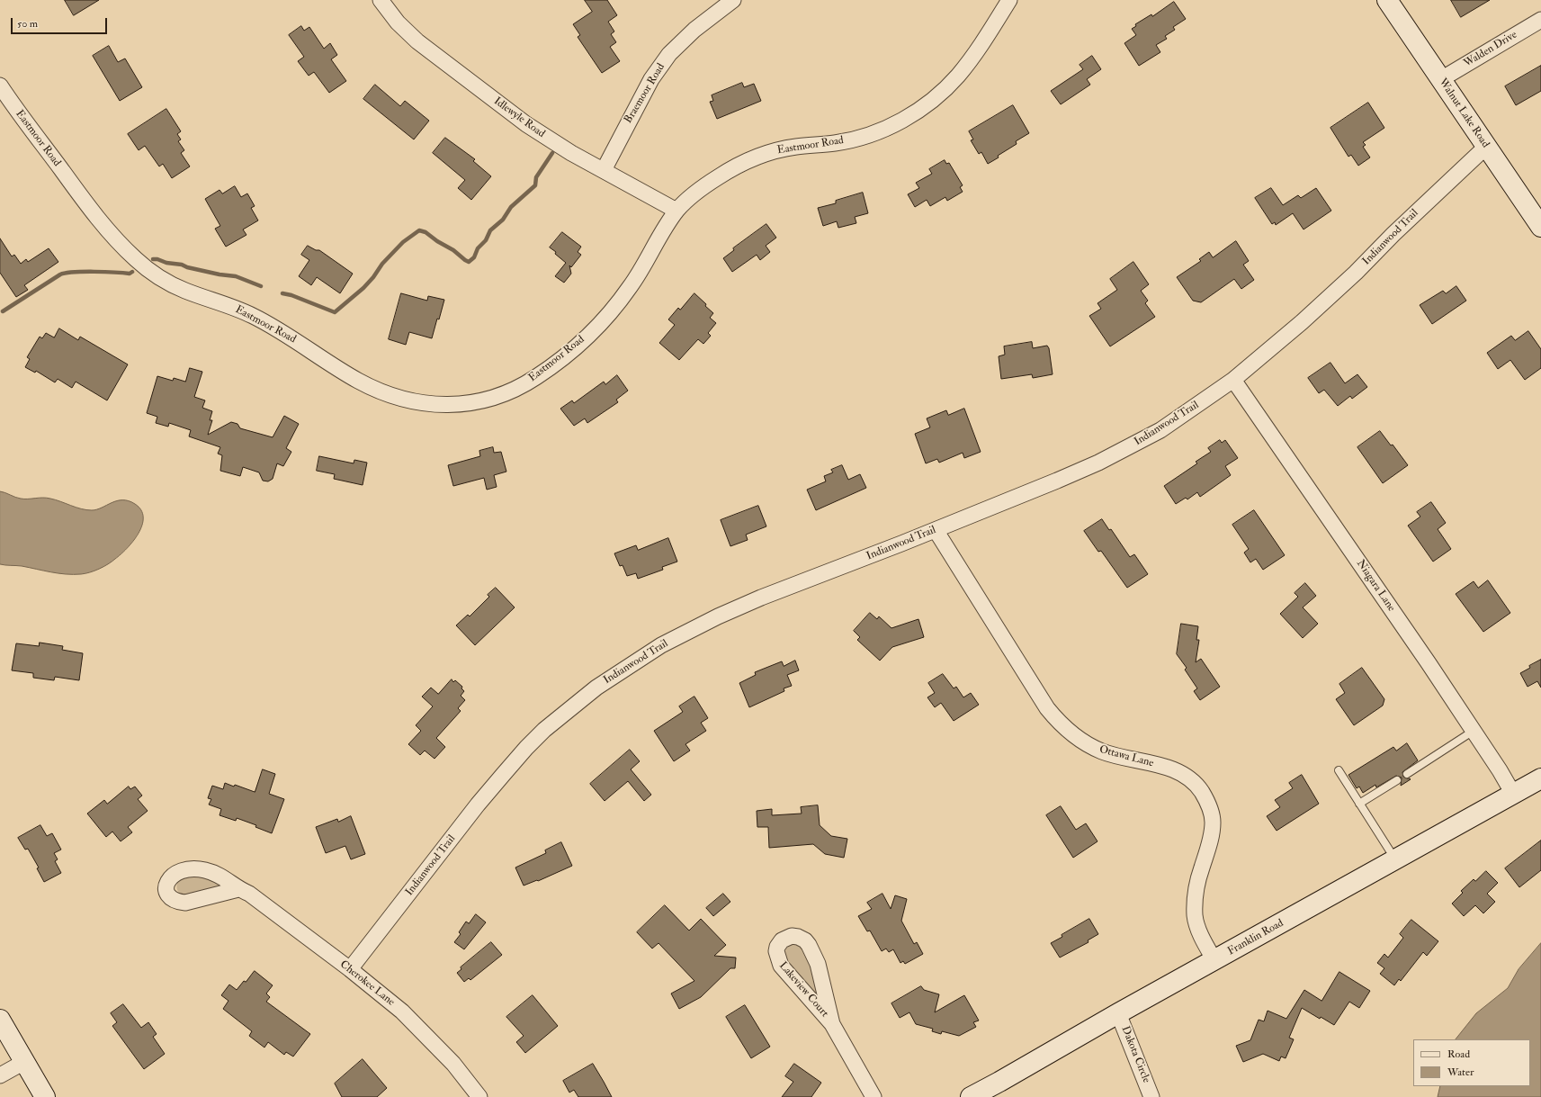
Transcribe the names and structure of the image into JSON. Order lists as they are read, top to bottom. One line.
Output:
{"streets":{"street":["Walden Drive","Braemoor Road","Walnut Lake Road","Idlewyle Road","Eastmoor Road","Indianwood Trail","Niagara Lane","Ottawa Lane","Franklin Road","Cherokee Lane","Lakeview Court","Dakota Circle"]},"crossings":[["Walden Drive","Walnut Lake Road"],["Braemoor Road","Idlewyle Road"],["Walnut Lake Road","Indianwood Trail"],["Idlewyle Road","Eastmoor Road"],["Indianwood Trail","Niagara Lane"],["Indianwood Trail","Ottawa Lane"],["Indianwood Trail","Cherokee Lane"],["Niagara Lane","Franklin Road"],["Ottawa Lane","Franklin Road"],["Franklin Road","Dakota Circle"]],"legend":["Road","Water"],"scale_bar":"50 m"}
